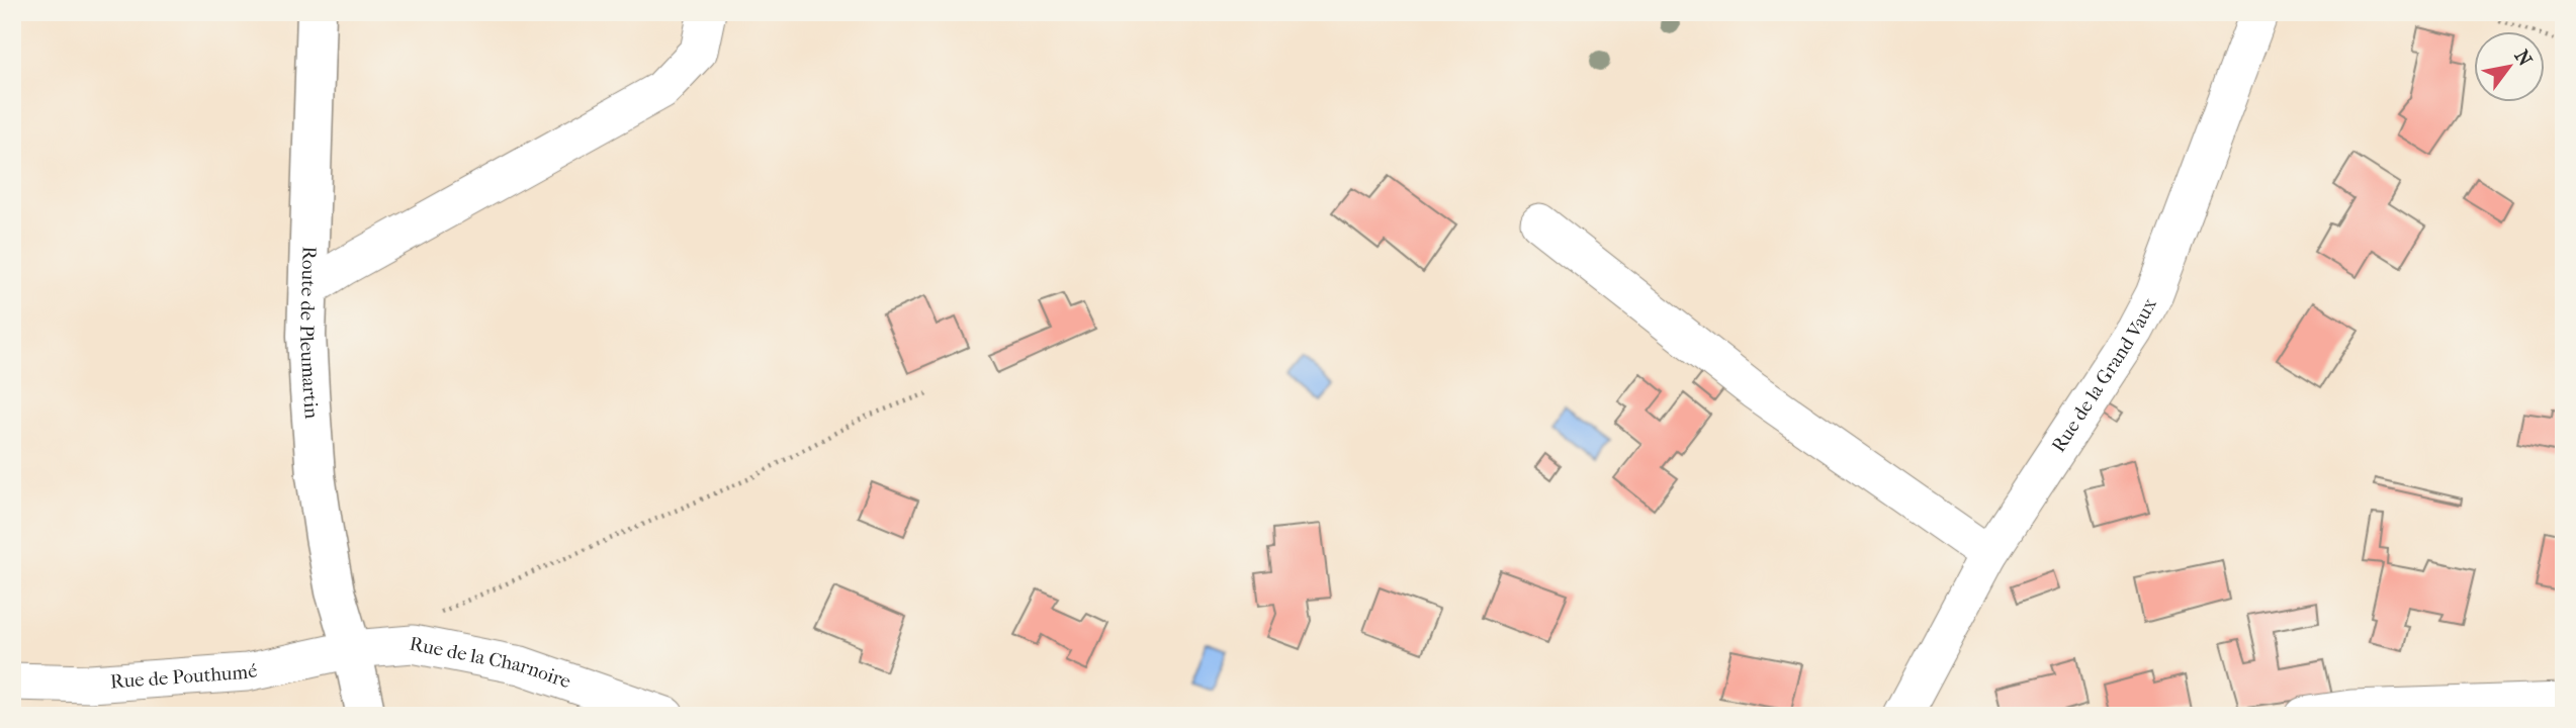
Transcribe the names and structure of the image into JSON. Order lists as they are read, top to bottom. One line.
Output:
{"streets":{"main road":["Route de Pleumartin"],"street":["Rue de la Grand Vaux","Rue de la Charnoire","Rue de Pouthumé"]},"crossings":[["Route de Pleumartin","Rue de la Charnoire"],["Route de Pleumartin","Rue de Pouthumé"],["Rue de la Charnoire","Rue de Pouthumé"]],"north":"top right"}
